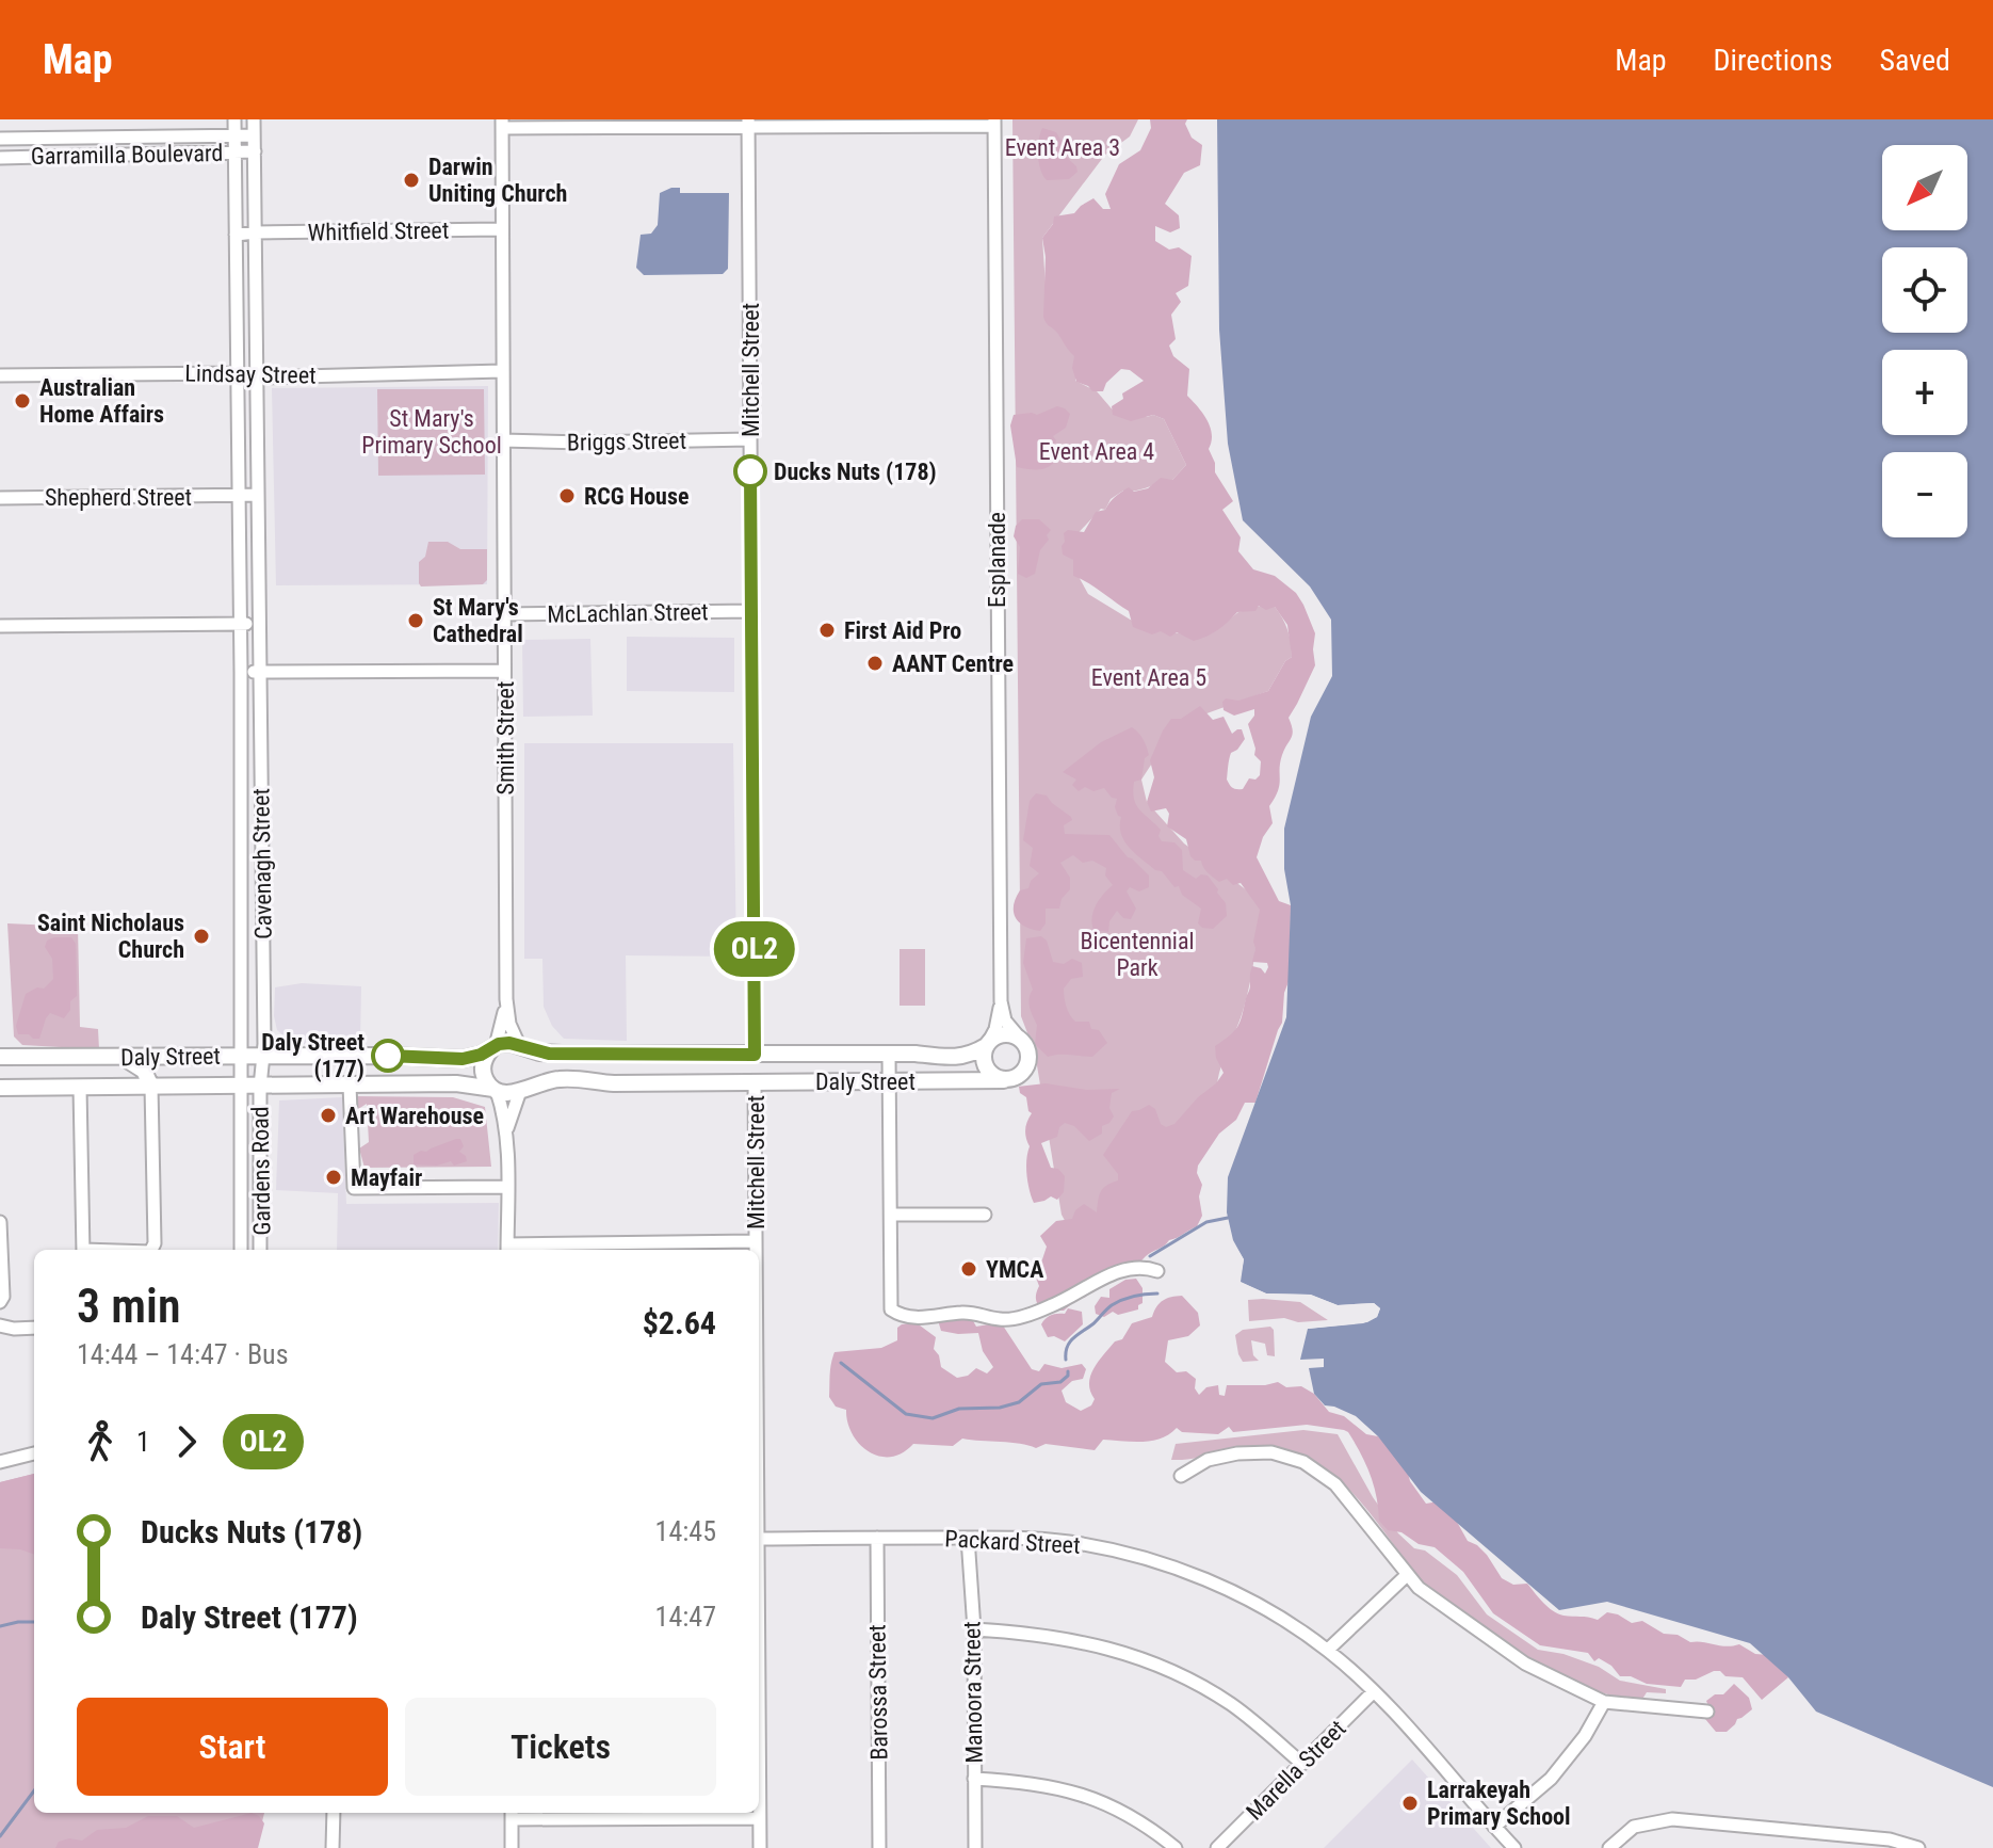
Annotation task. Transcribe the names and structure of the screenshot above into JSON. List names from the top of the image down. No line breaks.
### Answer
{"streets":{"main road":["Mitchell Street","Daly Street"],"street":["Garramilla Boulevard","Whitfield Street","Lindsay Street","Briggs Street","Shepherd Street","Esplanade","McLachlan Street","Smith Street","Cavenagh Street","Gardens Road","Packard Street","Barossa Street","Manoora Street","Marella Street"]},"crossings":[["Garramilla Boulevard","Cavenagh Street"],["Whitfield Street","Smith Street"],["Whitfield Street","Cavenagh Street"],["Mitchell Street","Briggs Street"],["Mitchell Street","McLachlan Street"],["Mitchell Street","Daly Street"],["Mitchell Street","Packard Street"],["Lindsay Street","Smith Street"],["Lindsay Street","Cavenagh Street"],["Briggs Street","Smith Street"],["Shepherd Street","Cavenagh Street"],["Esplanade","Daly Street"],["McLachlan Street","Smith Street"],["Smith Street","Daly Street"],["Cavenagh Street","Daly Street"],["Cavenagh Street","Gardens Road"],["Daly Street","Gardens Road"],["Packard Street","Barossa Street"],["Packard Street","Manoora Street"],["Packard Street","Marella Street"]],"parks":["Event Area 3","St Mary's Primary School","Event Area 4","Event Area 5","Bicentennial Park"],"places":["Darwin Uniting Church","Australian Home Affairs","Ducks Nuts (178)","RCG House","St Mary's Cathedral","First Aid Pro","AANT Centre","Saint Nicholaus Church","Daly Street (177)","Art Warehouse","Mayfair","YMCA","Larrakeyah Primary School"],"lines":["bus line OL2"],"north":"bottom left","page":{"header":"Map","nav":["Map","Directions","Saved"],"on_map":"OL2","map_buttons":["+","−"],"heading":["3 min","14:44 – 14:47 · Bus","$2.64"],"legs":["1","OL2"],"list":[{"name":"Ducks Nuts (178)","value":"14:45"},{"name":"Daly Street (177)","value":"14:47"}],"buttons":["Start","Tickets"]}}
